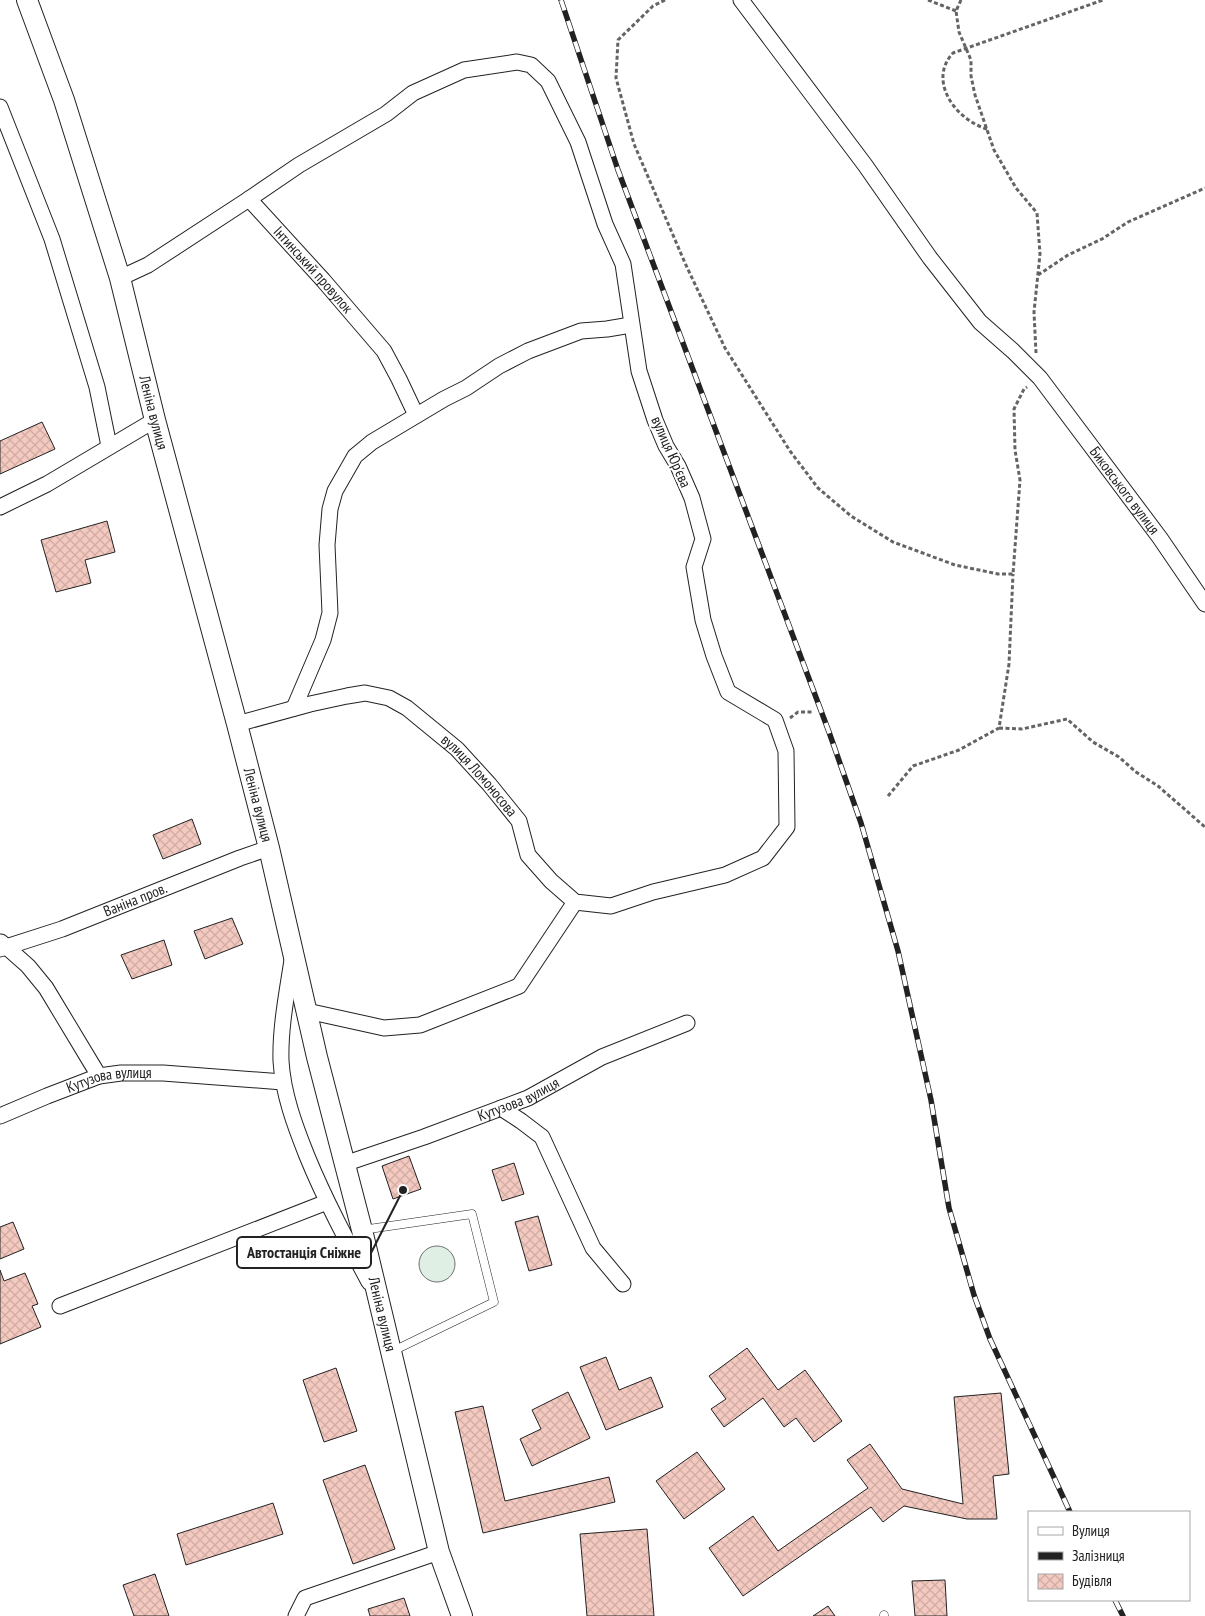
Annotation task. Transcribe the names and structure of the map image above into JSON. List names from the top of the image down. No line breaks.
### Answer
{"streets":{"main road":["Леніна вулиця"],"street":["Інтинський провулок","вулиця Юр'єва","Биковського вулиця","вулиця Ломоносова","Ваніна пров.","Кутузова вулиця"]},"crossings":[["Інтинський провулок","вулиця Юр'єва"],["Леніна вулиця","вулиця Ломоносова"],["Леніна вулиця","Ваніна пров."],["Леніна вулиця","Кутузова вулиця"]],"places":["Автостанція Сніжне"],"legend":["Вулиця","Залізниця","Будівля"]}
